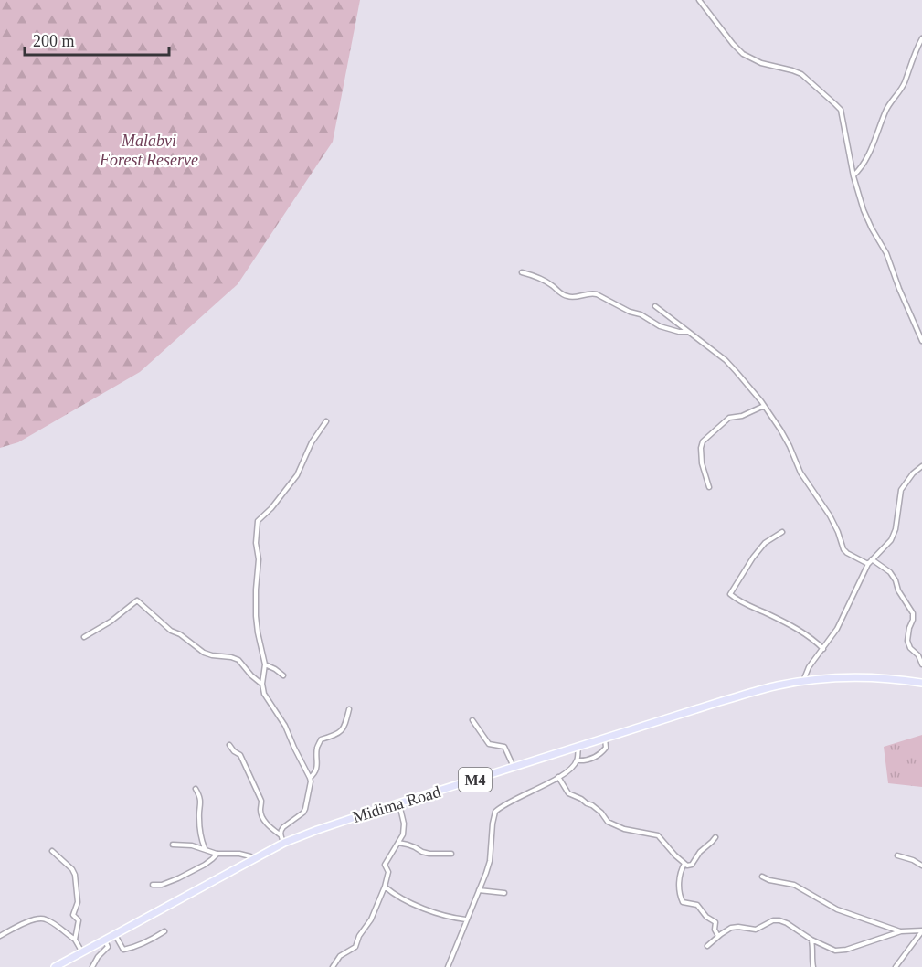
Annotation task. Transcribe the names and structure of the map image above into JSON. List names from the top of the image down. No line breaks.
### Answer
{"streets":{"main road":["M4","Midima Road"]},"parks":["Malabvi Forest Reserve"],"scale_bar":"200 m"}
